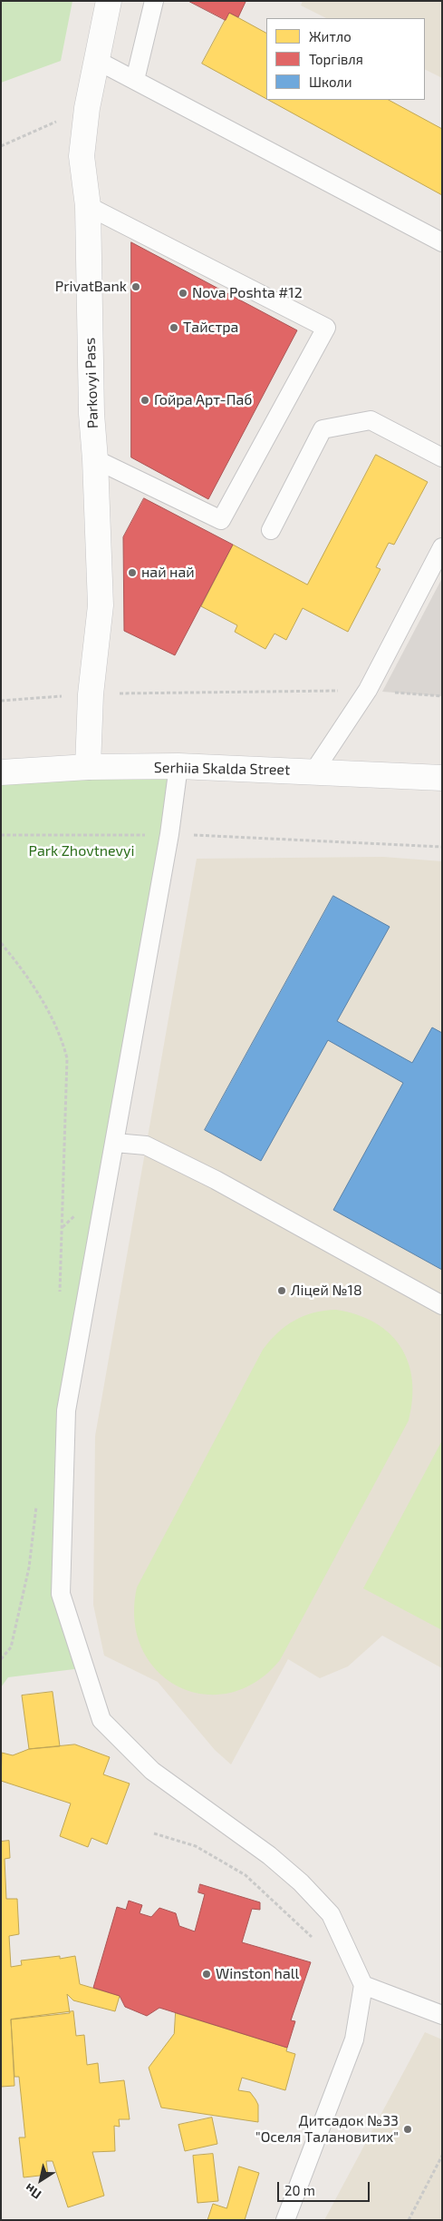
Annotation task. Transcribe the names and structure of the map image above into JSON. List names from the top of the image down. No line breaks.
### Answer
{"streets":{"street":["Parkovyi Pass","Serhiia Skalda Street"]},"crossings":[["Parkovyi Pass","Serhiia Skalda Street"]],"parks":["Park Zhovtnevyi"],"places":["PrivatBank","Nova Poshta #12","Тайстра","Гойра Арт-Паб","най най","Ліцей №18","Winston hall","Дитсадок №33 \"Оселя Талановитих\""],"legend":["Житло","Торгівля","Школи"],"scale_bar":"20 m","north":"bottom left"}
